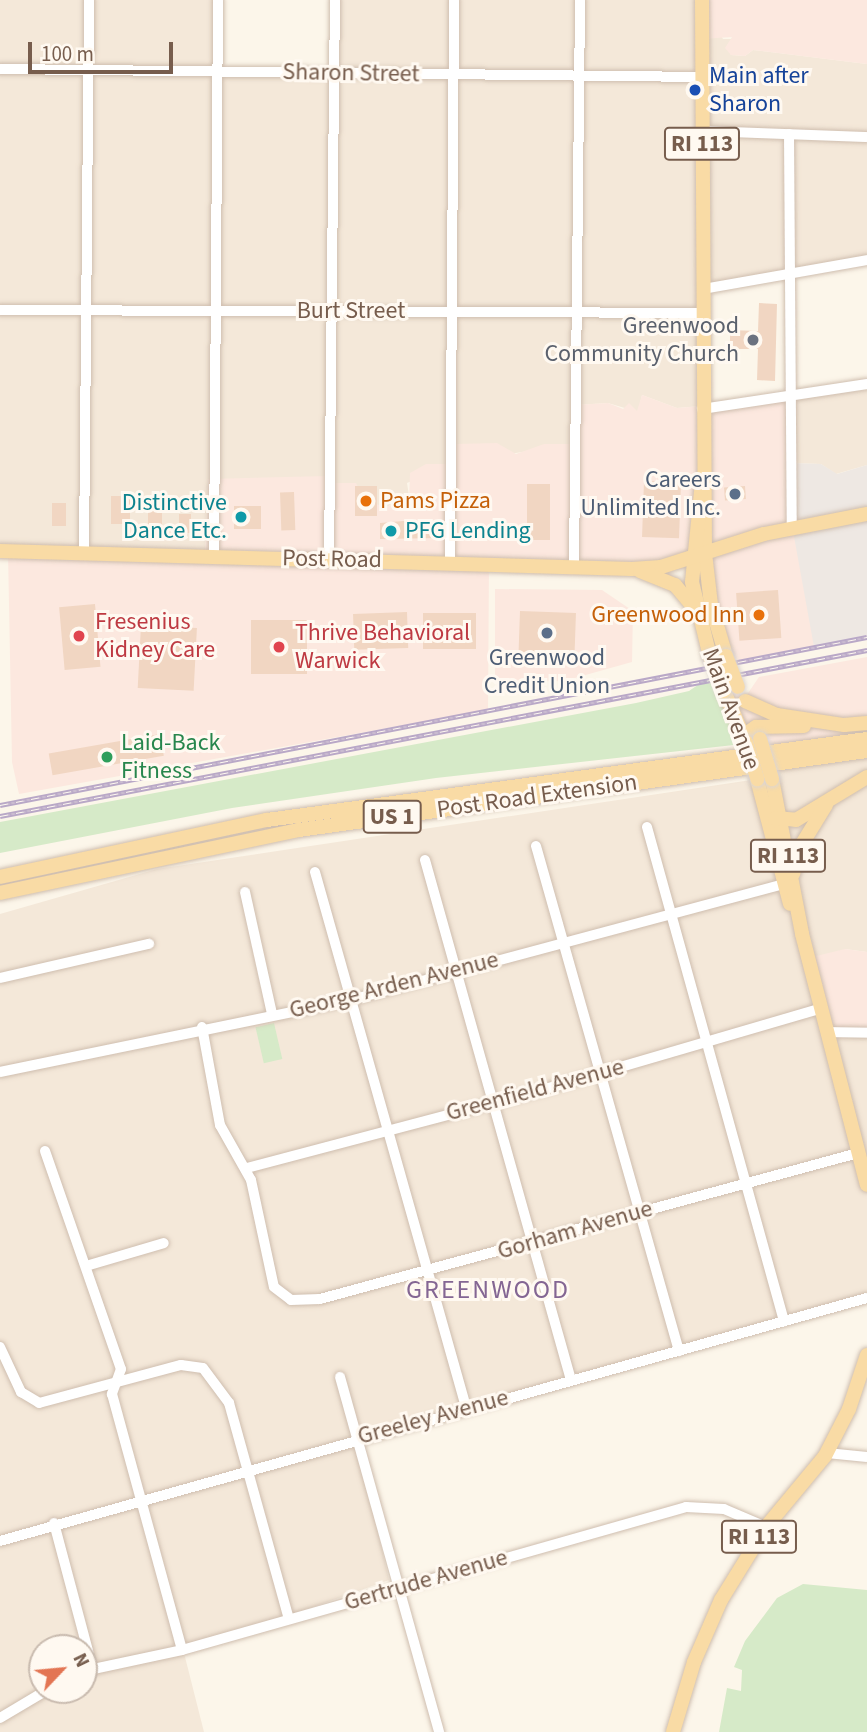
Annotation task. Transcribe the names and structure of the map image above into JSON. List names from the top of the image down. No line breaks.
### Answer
{"streets":{"main road":["RI 113","Post Road","Main Avenue","Post Road Extension","US 1"],"street":["Sharon Street","Burt Street","George Arden Avenue","Greenfield Avenue","Gorham Avenue","Greeley Avenue","Gertrude Avenue"]},"crossings":[["Sharon Street","Main Avenue"],["RI 113","Gertrude Avenue"],["Burt Street","Main Avenue"],["Post Road","Main Avenue"],["Main Avenue","George Arden Avenue"],["Main Avenue","Greenfield Avenue"],["Main Avenue","Gorham Avenue"],["Post Road Extension","US 1"],["George Arden Avenue","Gorham Avenue"],["Greenfield Avenue","Gorham Avenue"]],"districts":["GREENWOOD"],"places":["Main after Sharon","Greenwood Community Church","Careers Unlimited Inc.","Pams Pizza","Distinctive Dance Etc.","PFG Lending","Greenwood Inn","Greenwood Credit Union","Fresenius Kidney Care","Thrive Behavioral Warwick","Laid-Back Fitness"],"scale_bar":"100 m","north":"top right"}
